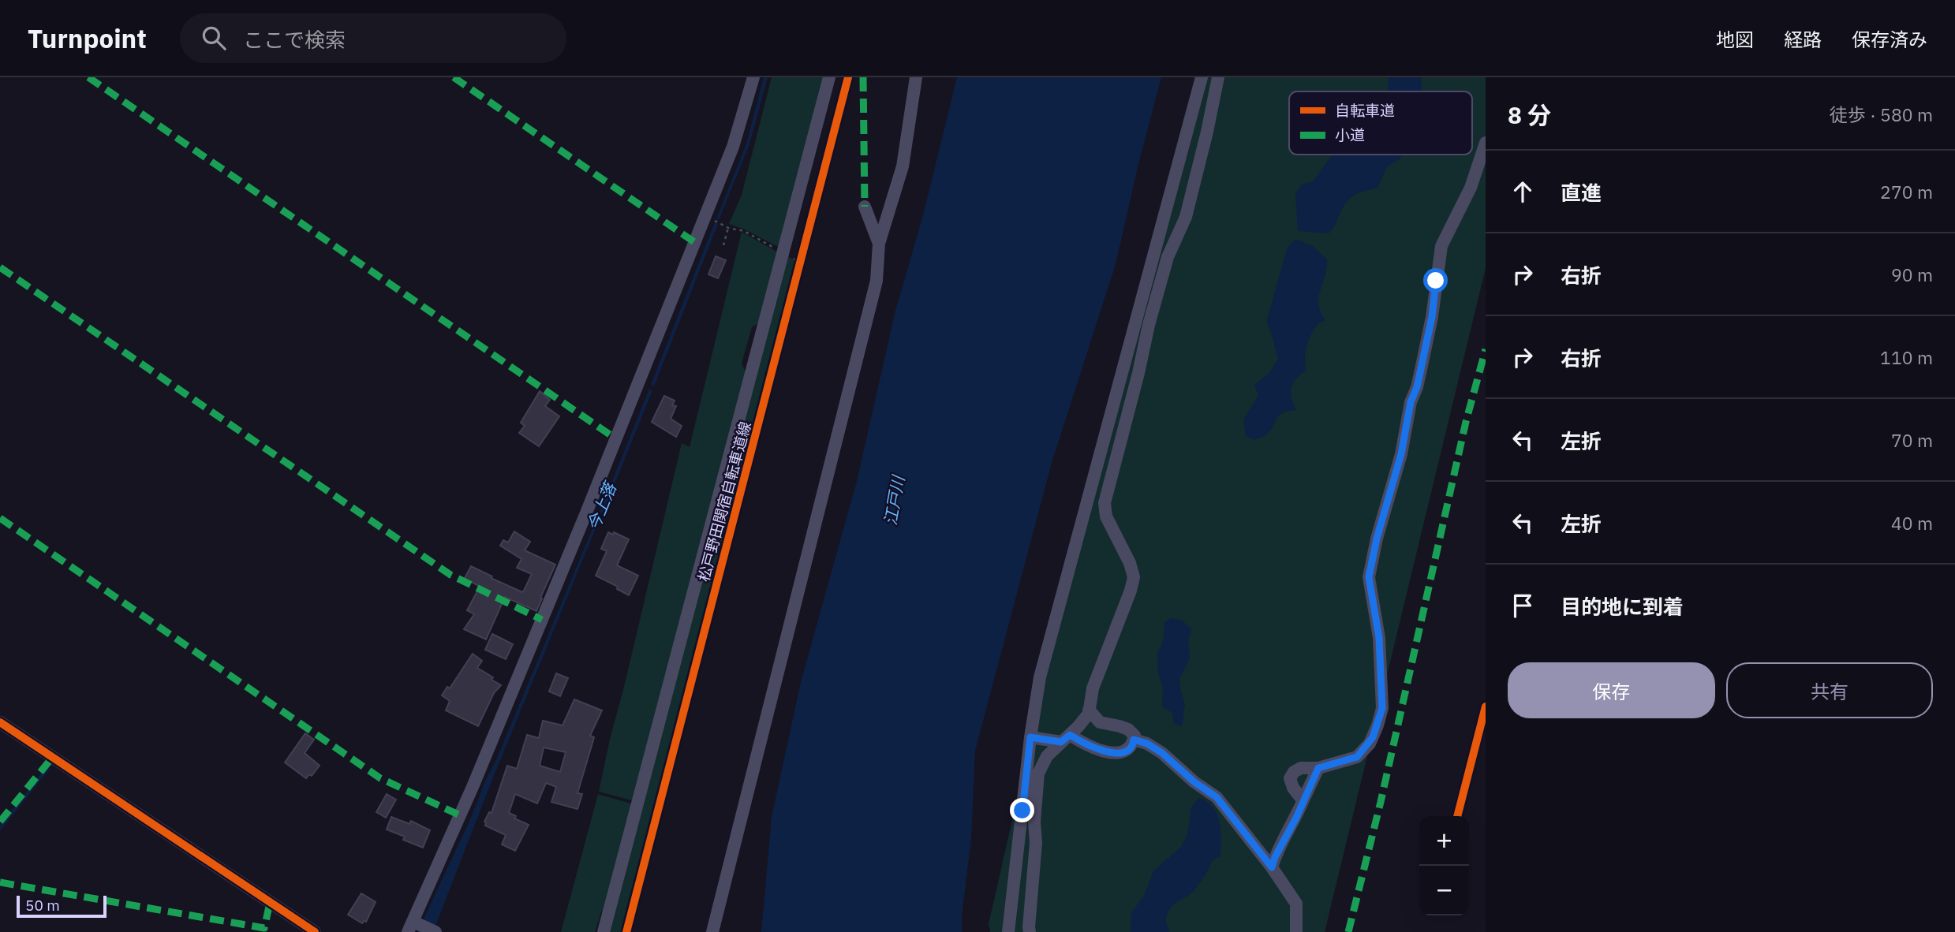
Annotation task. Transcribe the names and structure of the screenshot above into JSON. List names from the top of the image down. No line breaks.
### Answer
{"streets":{"cycle path":["松戸野田関宿自転車道線"]},"water":["江戸川","今上落"],"legend":["自転車道","小道"],"scale_bar":"50 m","page":{"header":"Turnpoint","search":"ここで検索","nav":["地図","経路","保存済み"],"heading":["8 分","徒歩 · 580 m"],"list":[["直進","270 m"],["右折","90 m"],["右折","110 m"],["左折","70 m"],["左折","40 m"],"目的地に到着"],"buttons":["保存","共有"],"map_buttons":["+","−"],"scale":"50 m"}}
